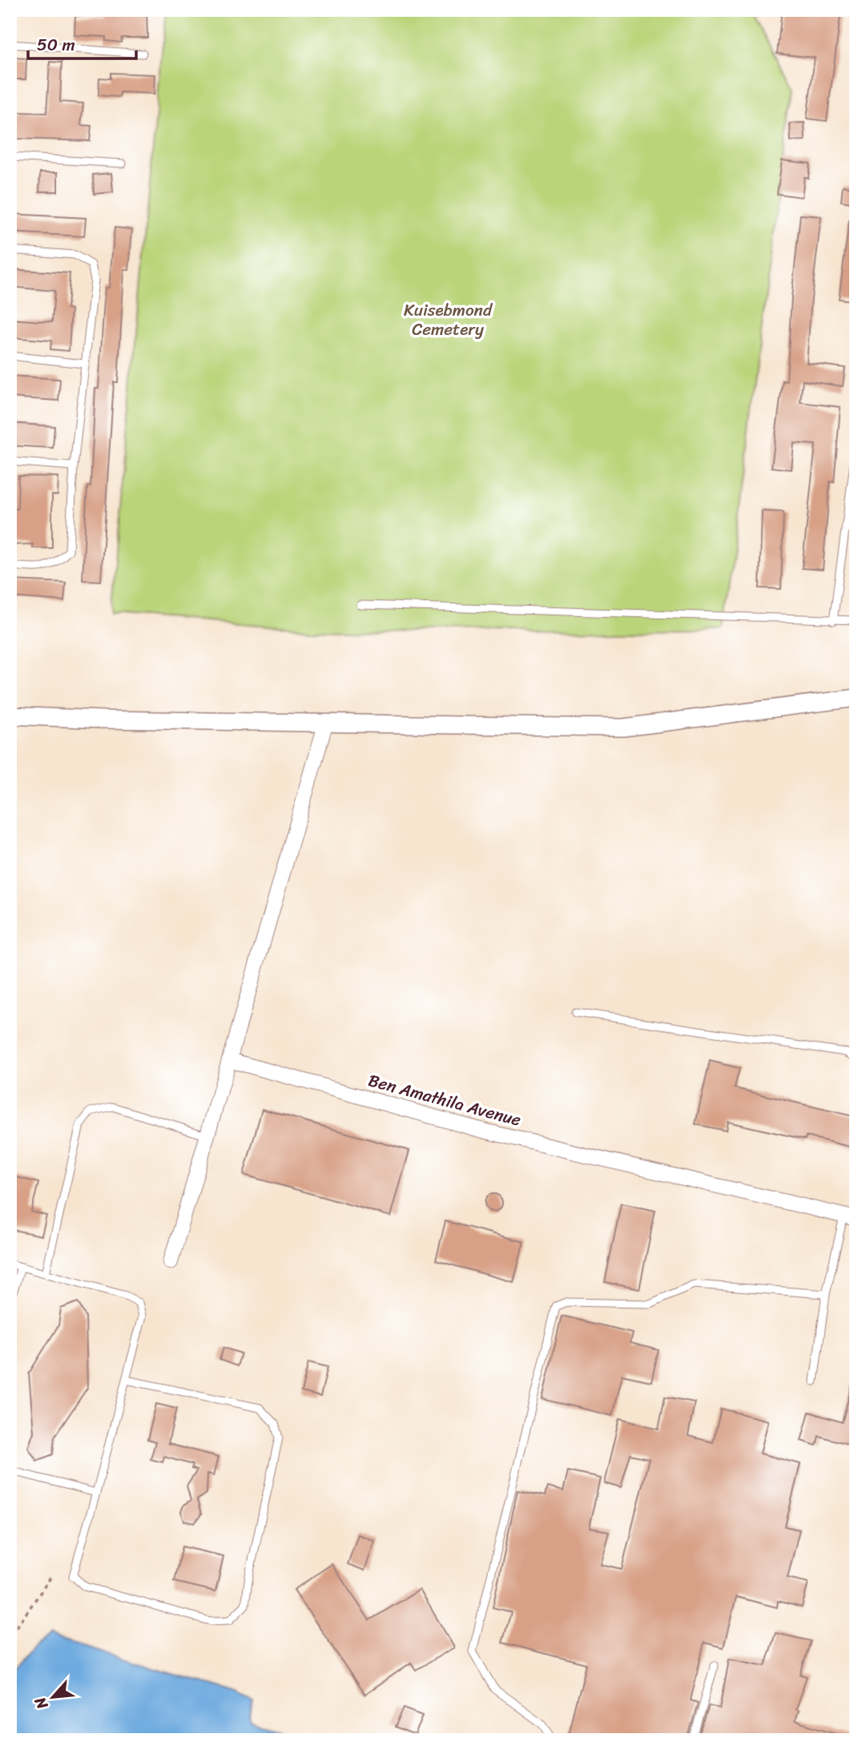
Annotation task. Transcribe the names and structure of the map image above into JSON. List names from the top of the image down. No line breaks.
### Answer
{"streets":{"street":["Ben Amathila Avenue"]},"parks":["Kuisebmond Cemetery"],"scale_bar":"50 m","north":"bottom left"}
